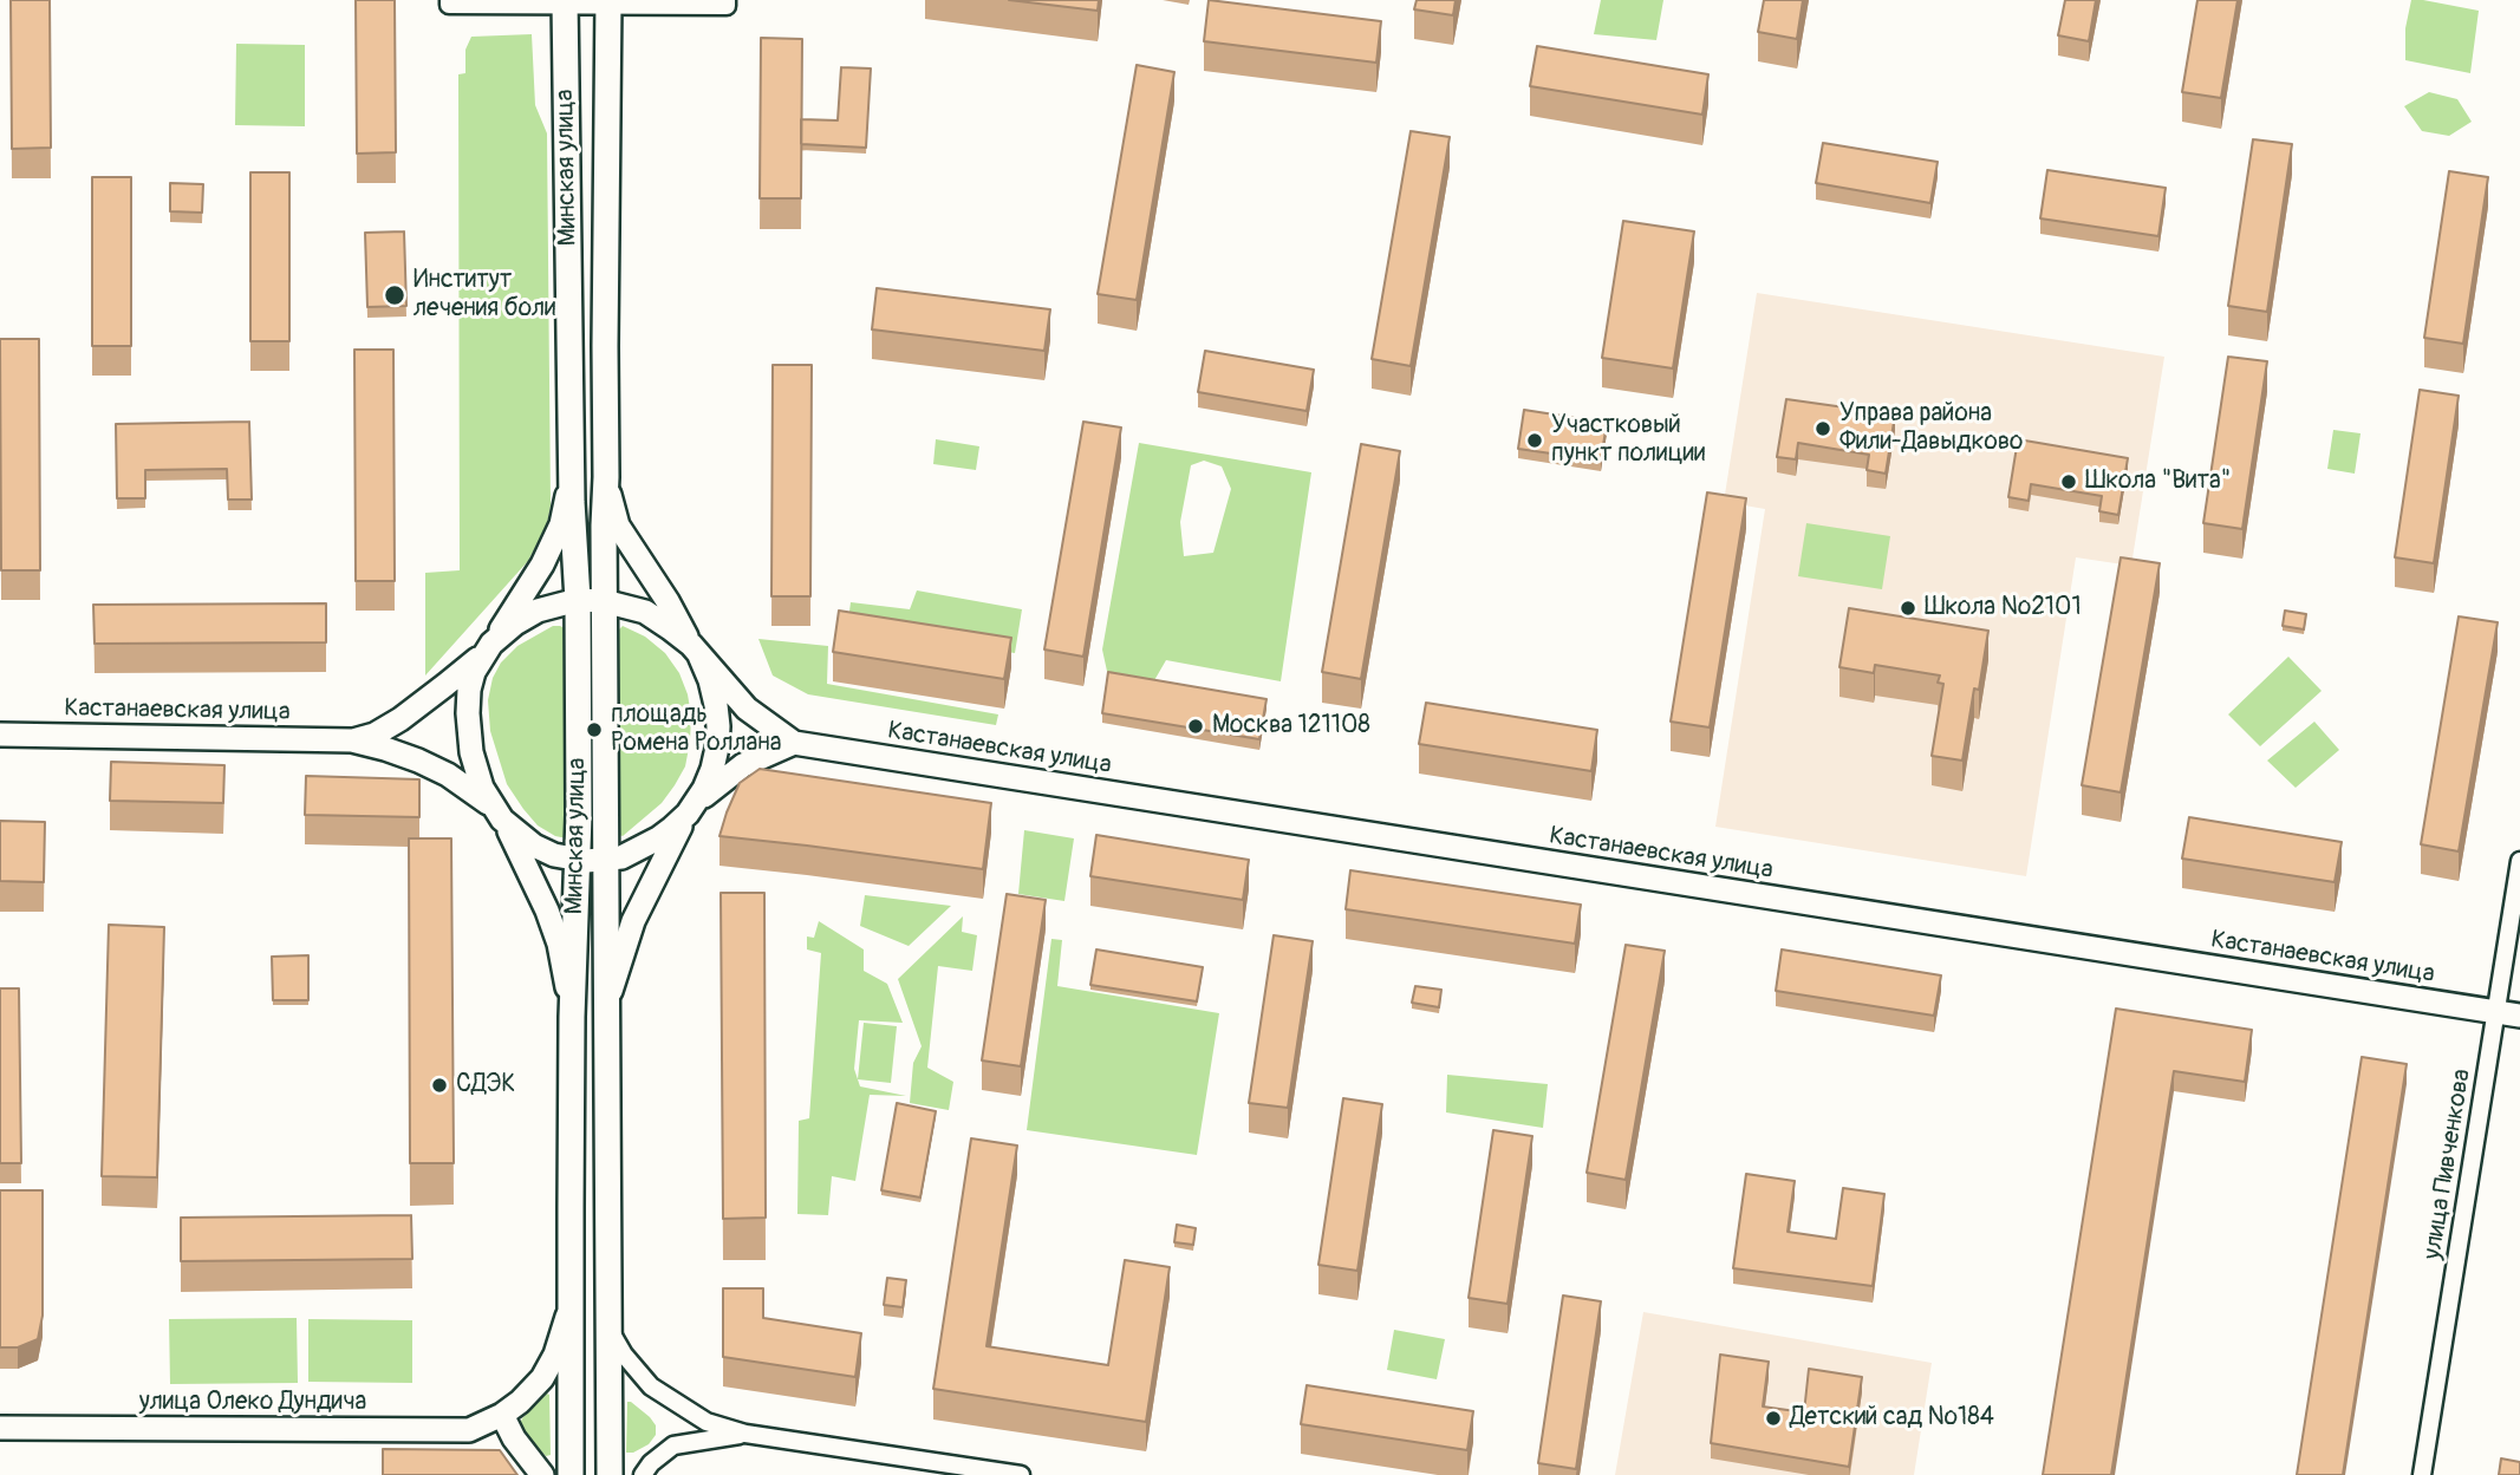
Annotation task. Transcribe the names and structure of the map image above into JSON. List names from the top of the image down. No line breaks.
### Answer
{"streets":{"main road":["Минская улица"],"street":["Кастанаевская улица","улица Пивченкова","улица Олеко Дундича"]},"crossings":[["Минская улица","Кастанаевская улица"],["Минская улица","улица Олеко Дундича"],["Кастанаевская улица","улица Пивченкова"]],"places":["Институт лечения боли","Управа района Фили-Давыдково","Участковый пункт полиции","Школа \"Вита\"","Школа №2101","Москва 121108","площадь Ромена Роллана","СДЭК","Детский сад №184"]}
